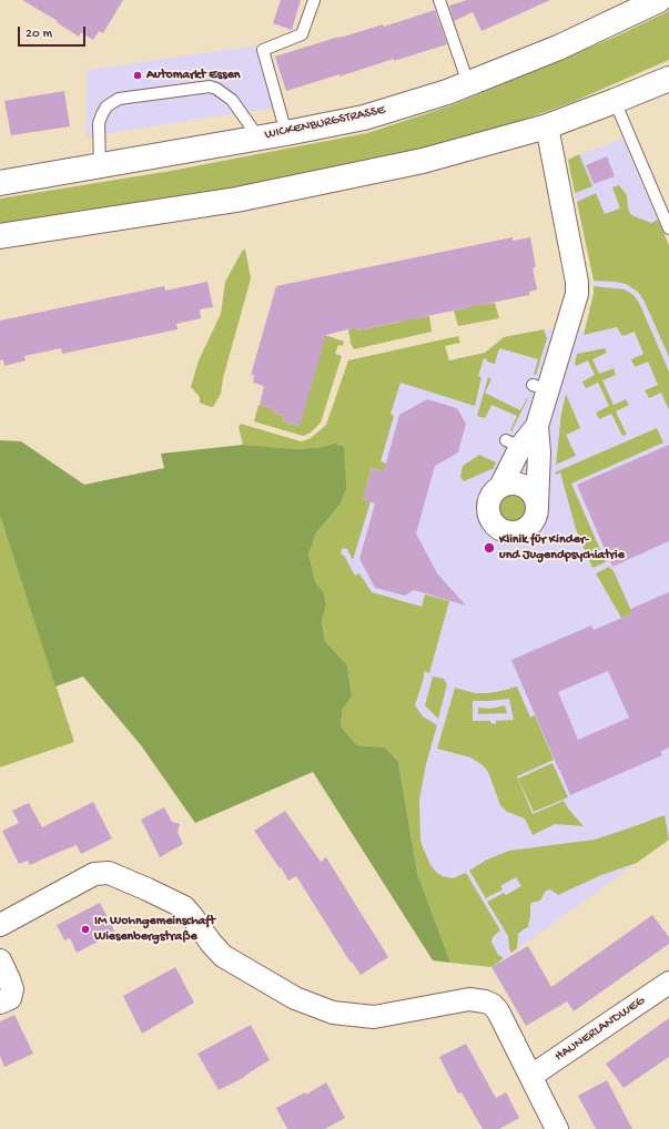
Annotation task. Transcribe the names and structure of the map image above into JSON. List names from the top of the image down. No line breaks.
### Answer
{"streets":{"main road":["WICKENBURGSTRASSE"],"street":["HAUNERLANDWEG"]},"places":["Automarkt Essen","Klinik für Kinder- und Jugendpsychiatrie","IM Wohngemeinschaft Wiesenbergstraße"],"scale_bar":"20 m"}
